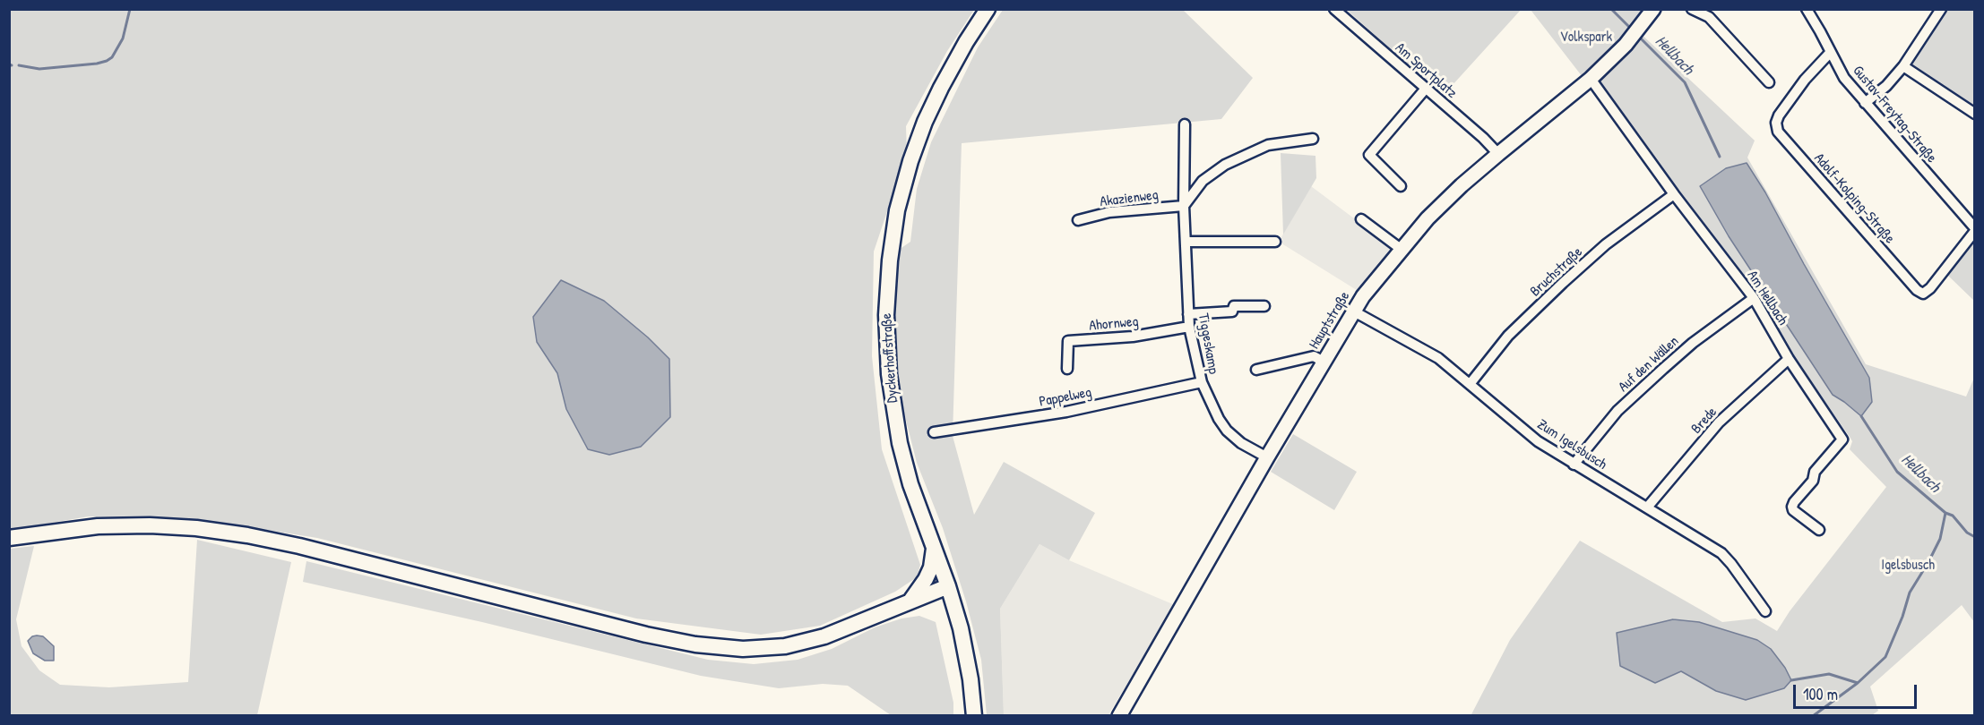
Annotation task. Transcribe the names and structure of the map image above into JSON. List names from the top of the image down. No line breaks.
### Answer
{"streets":{"main road":["Dyckerhoffstraße"],"street":["Am Sportplatz","Gustav-Freytag-Straße","Akazienweg","Adolf-Kolping-Straße","Bruchstraße","Am Hellbach","Hauptstraße","Ahornweg","Tiggeskamp","Auf den Wällen","Pappelweg","Brede","Zum Igelsbusch"]},"crossings":[["Am Sportplatz","Hauptstraße"],["Gustav-Freytag-Straße","Adolf-Kolping-Straße"],["Akazienweg","Tiggeskamp"],["Bruchstraße","Am Hellbach"],["Bruchstraße","Zum Igelsbusch"],["Am Hellbach","Hauptstraße"],["Am Hellbach","Auf den Wällen"],["Am Hellbach","Brede"],["Hauptstraße","Tiggeskamp"],["Hauptstraße","Zum Igelsbusch"],["Ahornweg","Tiggeskamp"],["Tiggeskamp","Pappelweg"],["Auf den Wällen","Zum Igelsbusch"],["Brede","Zum Igelsbusch"]],"water":["Hellbach"],"parks":["Volkspark","Igelsbusch"],"scale_bar":"100 m"}
